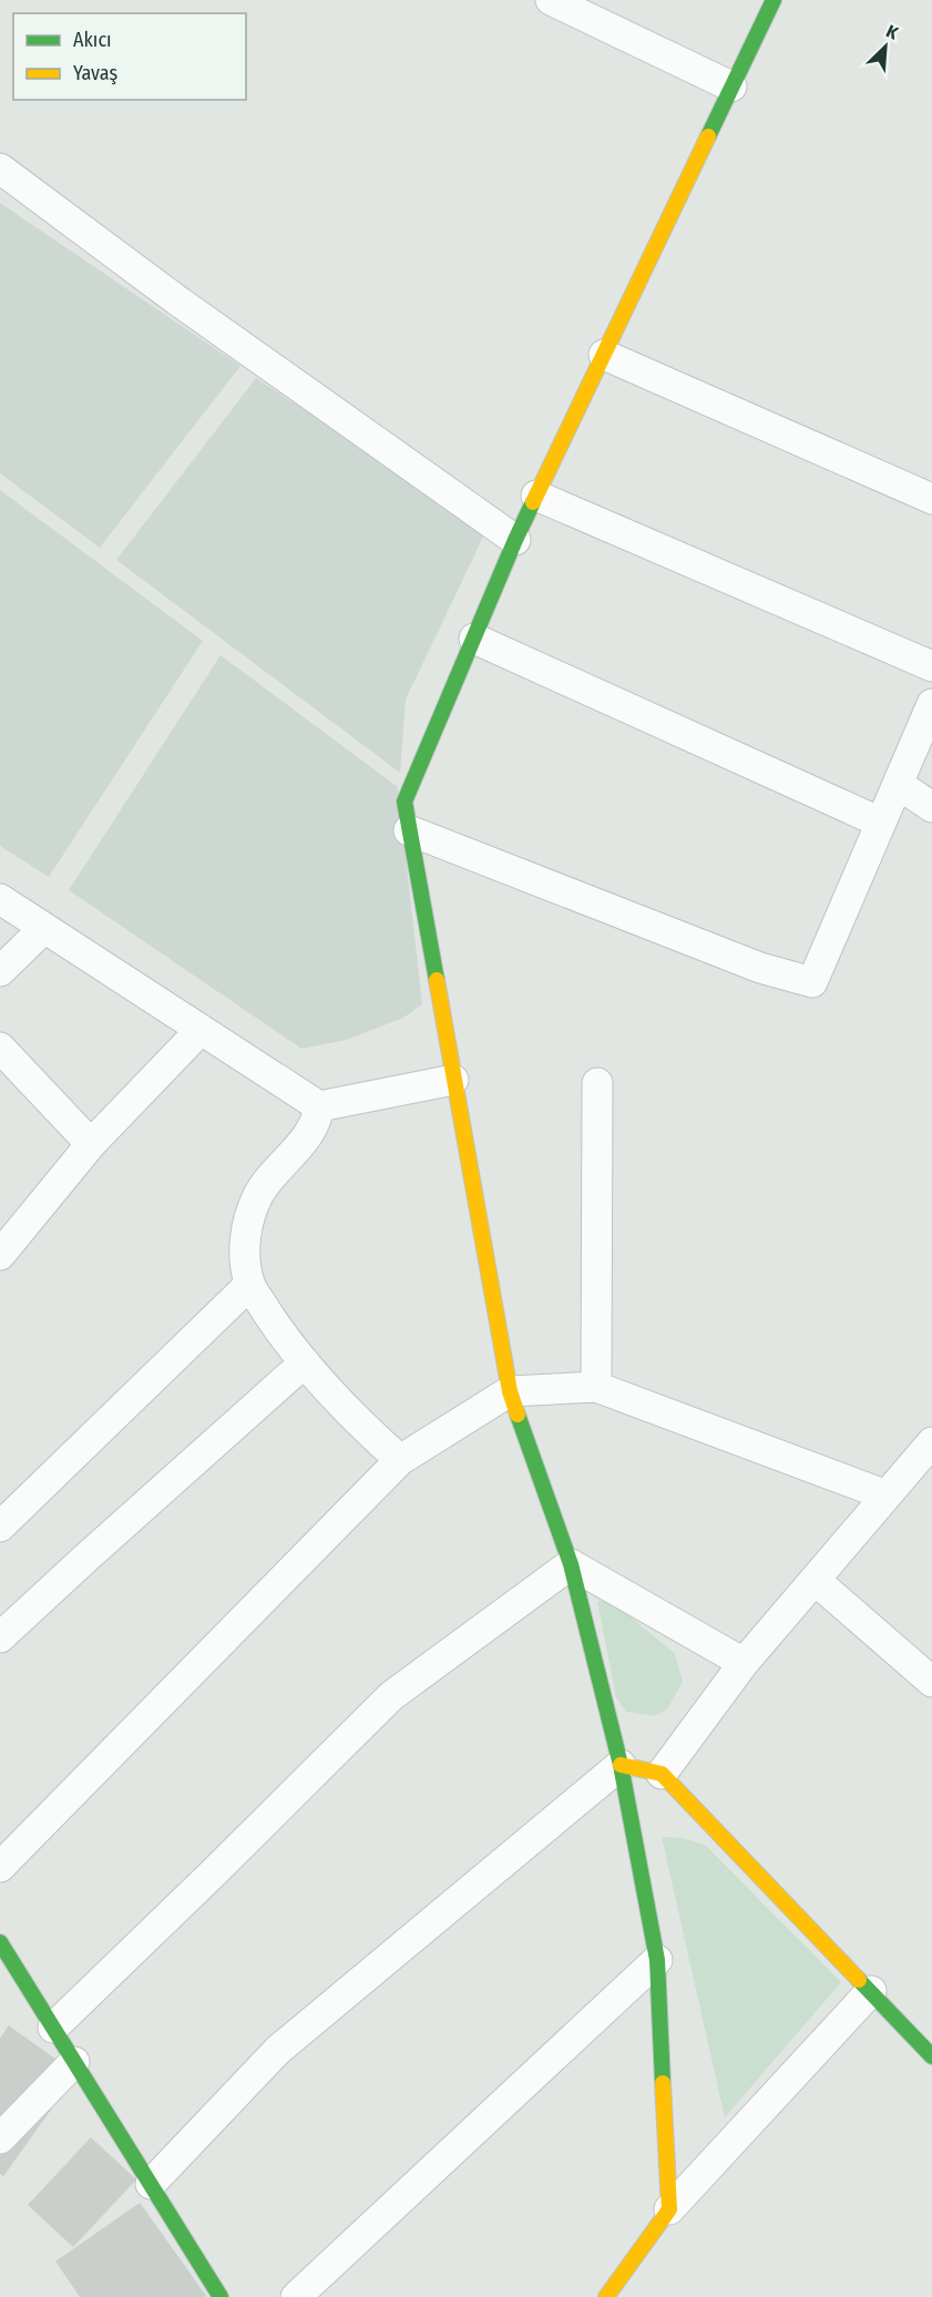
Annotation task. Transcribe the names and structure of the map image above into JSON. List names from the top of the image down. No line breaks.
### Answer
{"legend":["Akıcı","Yavaş"],"north":"top right"}
